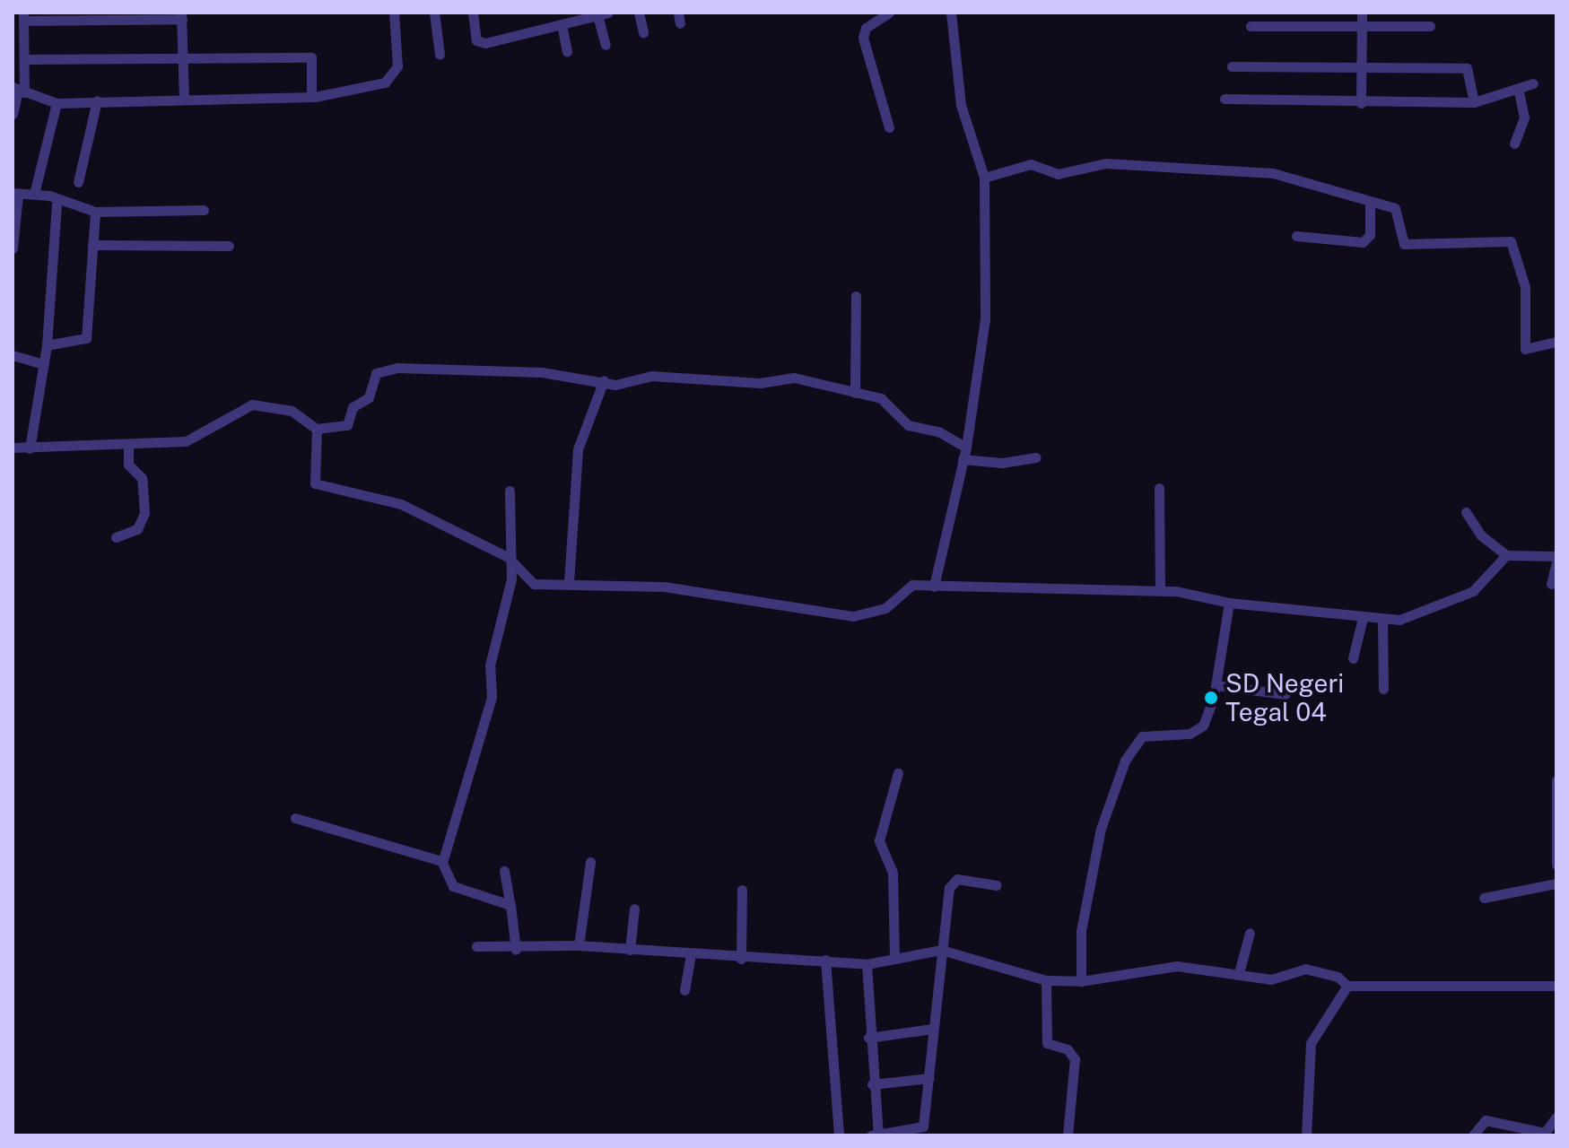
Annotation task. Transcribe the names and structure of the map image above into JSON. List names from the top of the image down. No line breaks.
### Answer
{"places":["SD Negeri Tegal 04"]}
